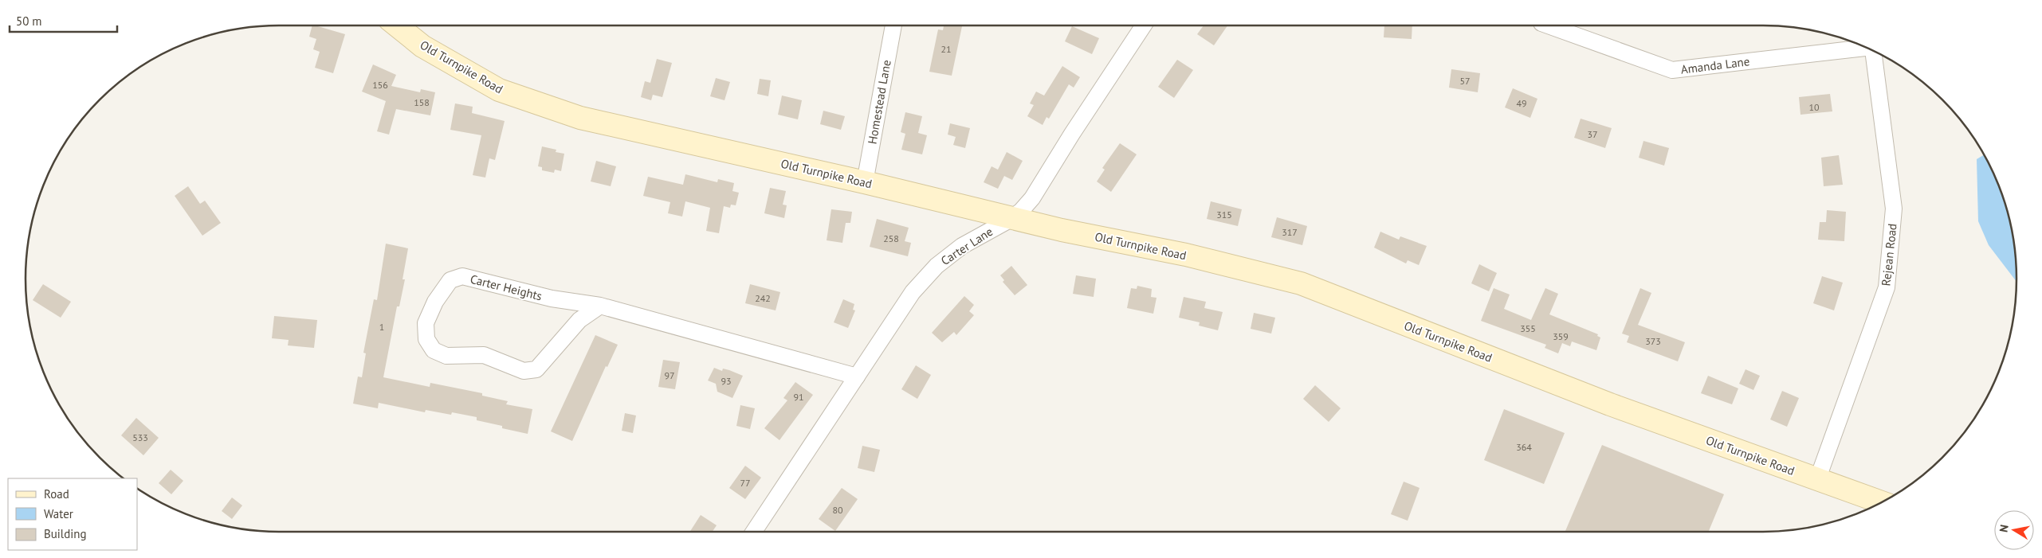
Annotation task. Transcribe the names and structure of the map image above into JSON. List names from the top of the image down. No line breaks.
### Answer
{"streets":{"main road":["Old Turnpike Road"],"street":["Amanda Lane","Homestead Lane","Carter Lane","Rejean Road","Carter Heights"]},"crossings":[["Old Turnpike Road","Homestead Lane"],["Old Turnpike Road","Carter Lane"],["Old Turnpike Road","Rejean Road"],["Carter Lane","Carter Heights"]],"house_numbers":["21","57","156","158","49","10","37","315","317","258","242","1","355","359","373","97","93","91","533","364","77","80"],"legend":["Road","Water","Building"],"scale_bar":"50 m","north":"left"}
